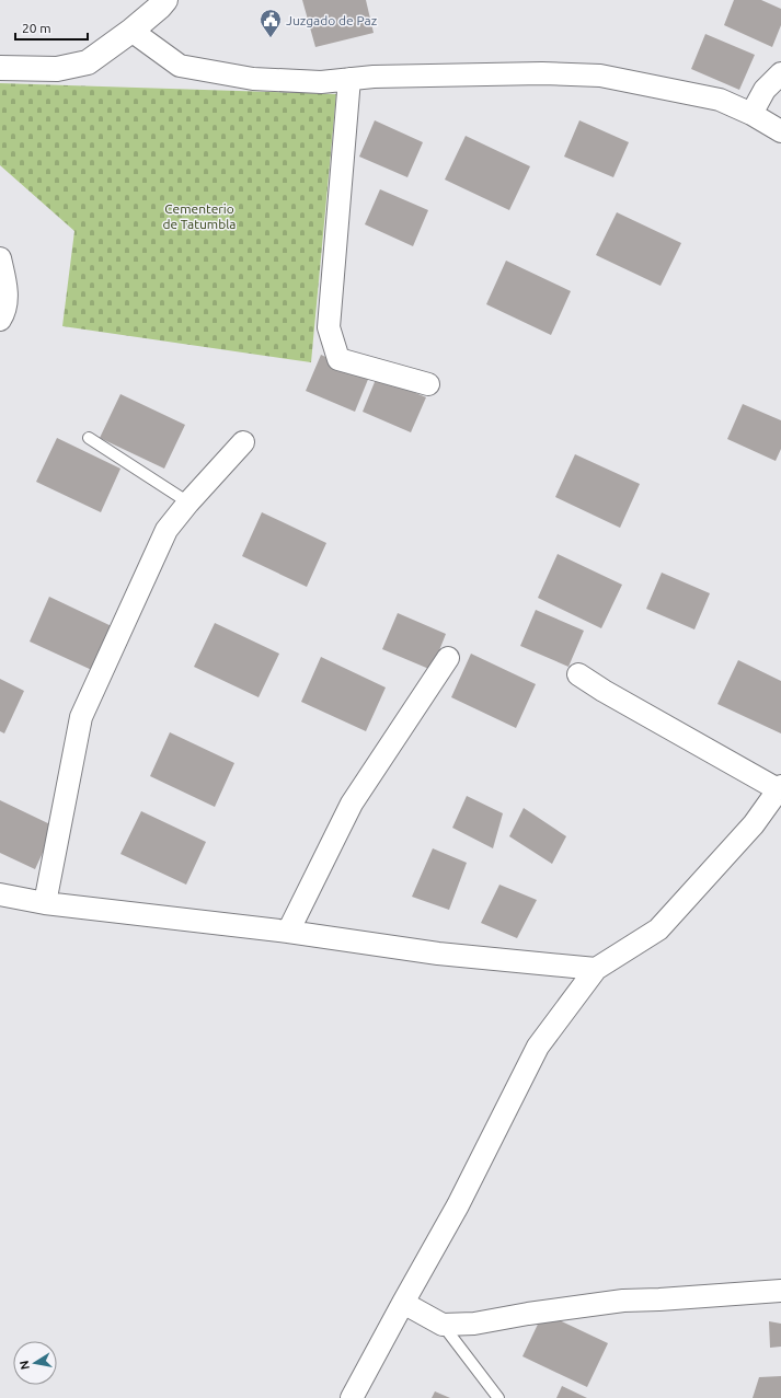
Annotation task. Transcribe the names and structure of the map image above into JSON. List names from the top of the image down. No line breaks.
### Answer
{"parks":["Cementerio de Tatumbla"],"places":{"public building":["Juzgado de Paz"]},"scale_bar":"20 m","north":"left"}
